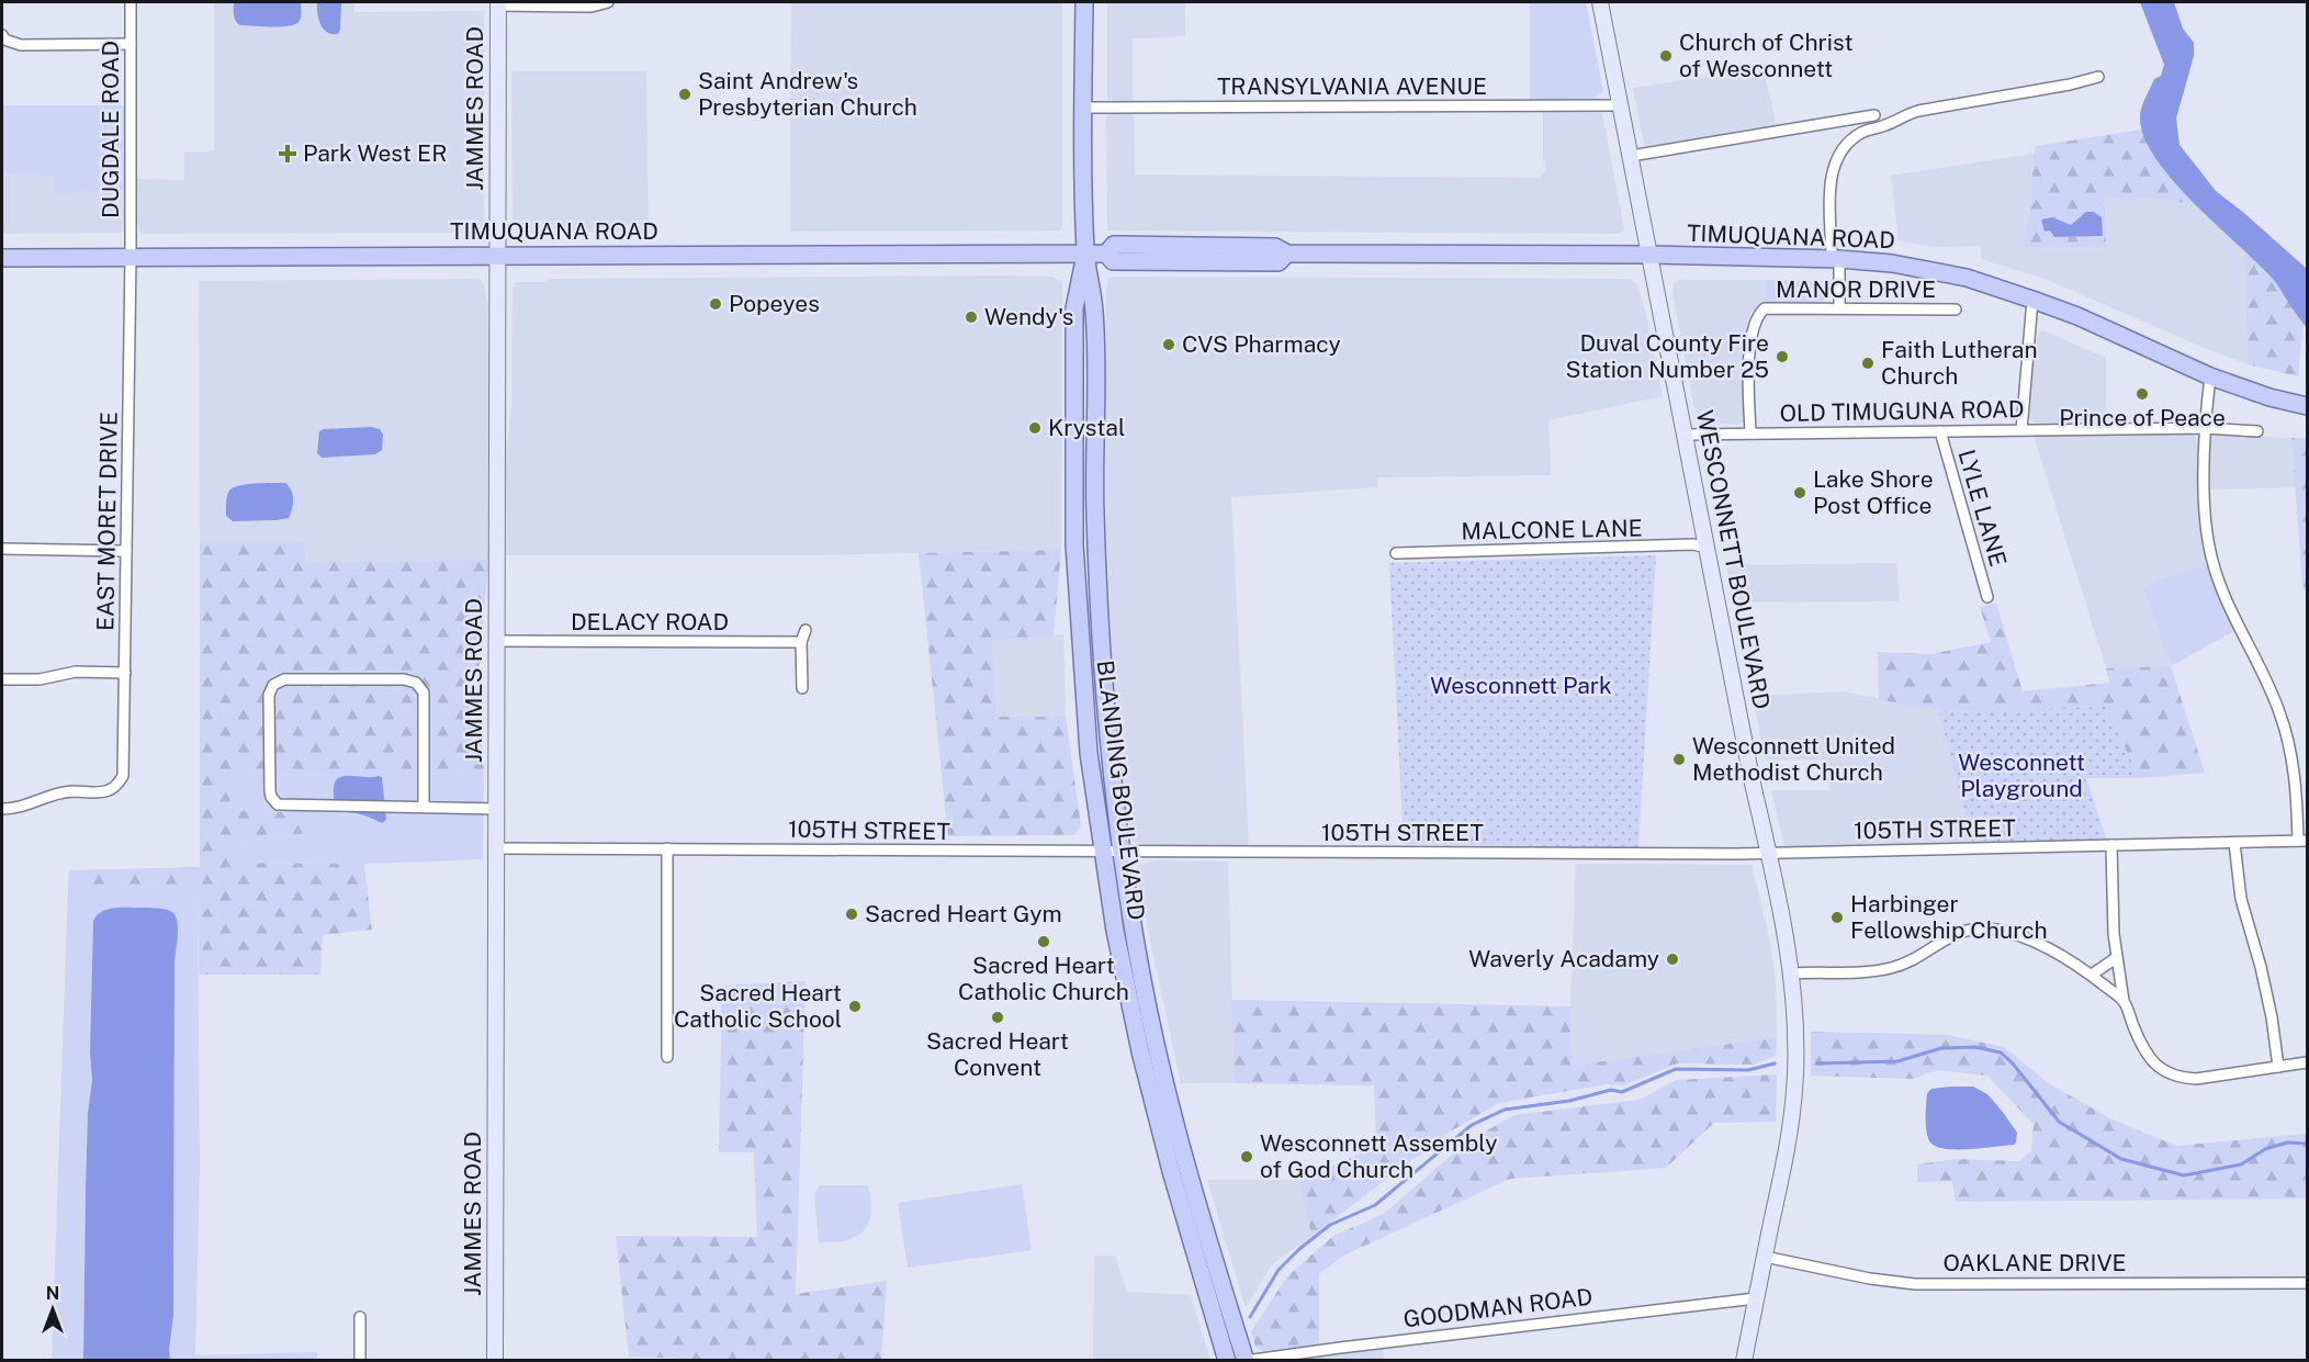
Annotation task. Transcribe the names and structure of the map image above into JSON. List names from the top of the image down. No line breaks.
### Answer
{"streets":{"main road":["TIMUQUANA ROAD","BLANDING BOULEVARD"],"street":["TRANSYLVANIA AVENUE","JAMMES ROAD","DUGDALE ROAD","MANOR DRIVE","OLD TIMUGUNA ROAD","LYLE LANE","EAST MORET DRIVE","MALCONE LANE","WESCONNETT BOULEVARD","DELACY ROAD","105TH STREET","OAKLANE DRIVE","GOODMAN ROAD"]},"crossings":[["TRANSYLVANIA AVENUE","WESCONNETT BOULEVARD"],["TRANSYLVANIA AVENUE","BLANDING BOULEVARD"],["JAMMES ROAD","TIMUQUANA ROAD"],["JAMMES ROAD","DELACY ROAD"],["JAMMES ROAD","105TH STREET"],["DUGDALE ROAD","TIMUQUANA ROAD"],["DUGDALE ROAD","EAST MORET DRIVE"],["TIMUQUANA ROAD","EAST MORET DRIVE"],["TIMUQUANA ROAD","WESCONNETT BOULEVARD"],["TIMUQUANA ROAD","BLANDING BOULEVARD"],["MANOR DRIVE","OLD TIMUGUNA ROAD"],["OLD TIMUGUNA ROAD","LYLE LANE"],["OLD TIMUGUNA ROAD","WESCONNETT BOULEVARD"],["MALCONE LANE","WESCONNETT BOULEVARD"],["WESCONNETT BOULEVARD","105TH STREET"],["WESCONNETT BOULEVARD","OAKLANE DRIVE"],["WESCONNETT BOULEVARD","GOODMAN ROAD"],["BLANDING BOULEVARD","105TH STREET"],["BLANDING BOULEVARD","GOODMAN ROAD"]],"parks":["Wesconnett Park","Wesconnett Playground"],"places":{"other":["Church of Christ of Wesconnett","Saint Andrew's Presbyterian Church","Popeyes","Wendy's","CVS Pharmacy","Duval County Fire Station Number 25","Faith Lutheran Church","Prince of Peace","Krystal","Lake Shore Post Office","Wesconnett United Methodist Church","Sacred Heart Gym","Harbinger Fellowship Church","Sacred Heart Catholic Church","Waverly Acadamy","Sacred Heart Catholic School","Sacred Heart Convent","Wesconnett Assembly of God Church"],"health":["Park West ER"]},"north":"top"}
